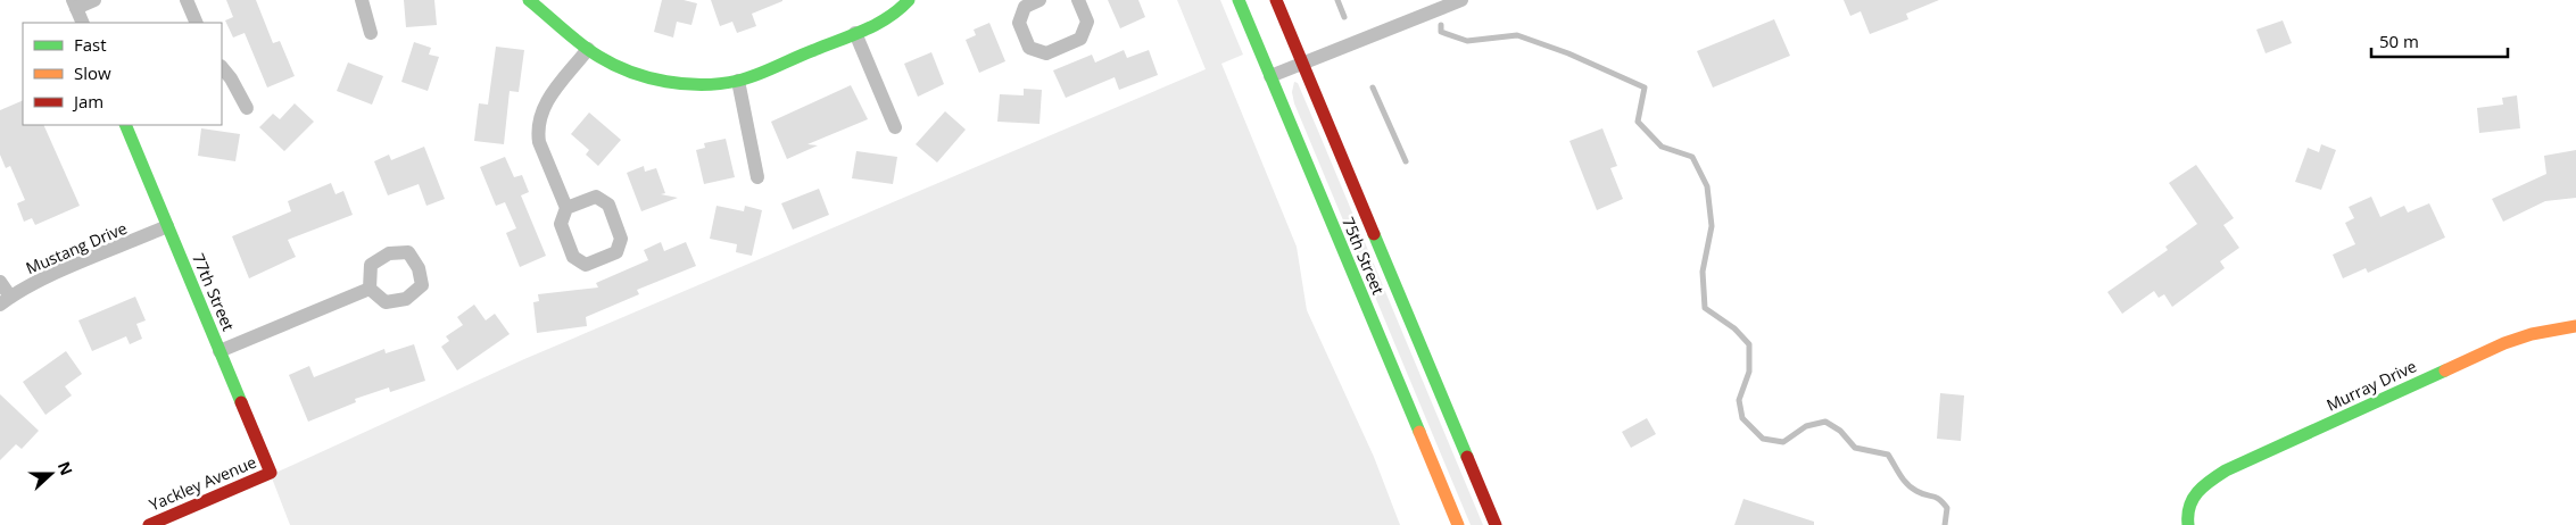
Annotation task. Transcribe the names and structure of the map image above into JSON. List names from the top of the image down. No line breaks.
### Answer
{"streets":{"street":["Mustang Drive","75th Street","77th Street","Murray Drive","Yackley Avenue"]},"crossings":[["Mustang Drive","77th Street"],["77th Street","Yackley Avenue"]],"legend":["Fast","Slow","Jam"],"scale_bar":"50 m","north":"right"}
